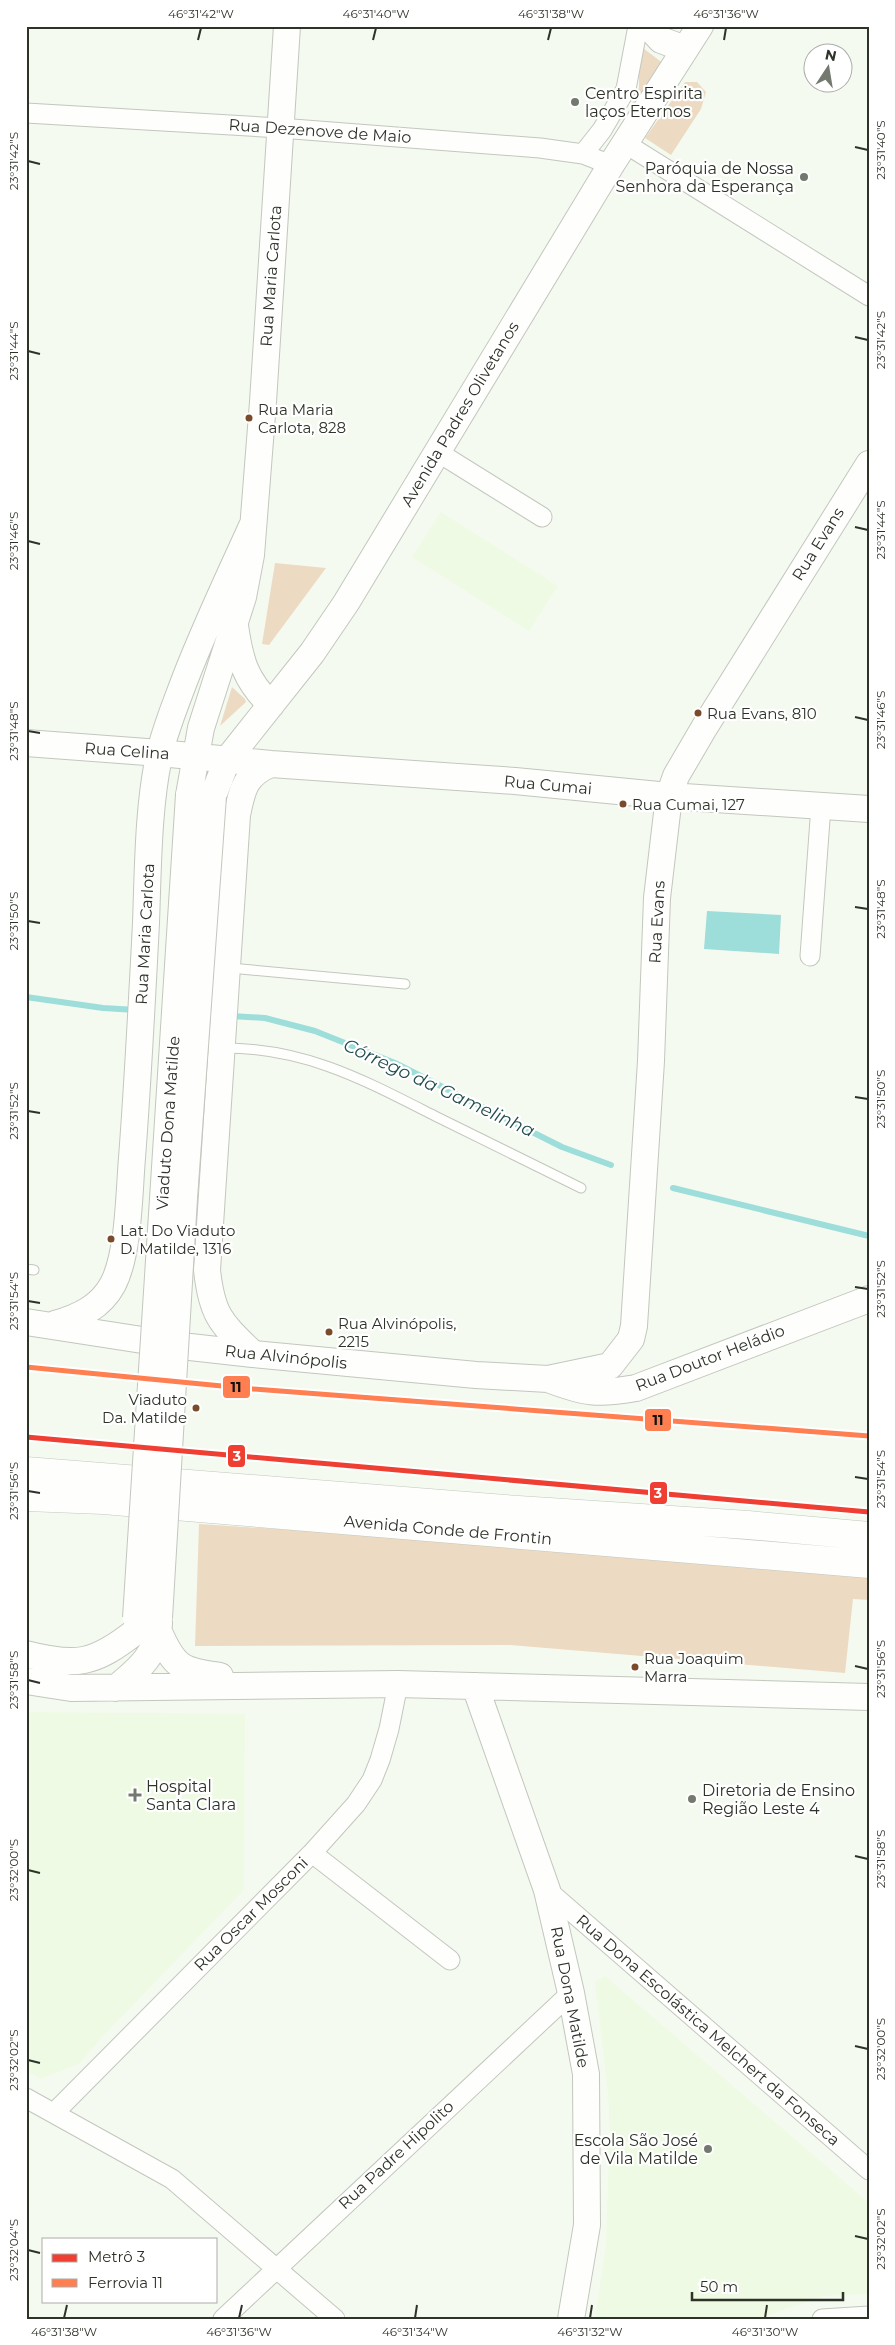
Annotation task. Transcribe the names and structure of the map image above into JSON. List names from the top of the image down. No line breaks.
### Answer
{"streets":{"highway":["Avenida Conde de Frontin"],"street":["Rua Dezenove de Maio","Rua Maria Carlota","Avenida Padres Olivetanos","Rua Evans","Rua Celina","Rua Cumai","Viaduto Dona Matilde","Rua Alvinópolis","Rua Doutor Heládio","Rua Oscar Mosconi","Rua Dona Matilde","Rua Dona Escolástica Melchert da Fonseca","Rua Padre Hipolito"]},"crossings":[["Rua Dezenove de Maio","Rua Maria Carlota"],["Rua Dezenove de Maio","Avenida Padres Olivetanos"],["Rua Maria Carlota","Avenida Padres Olivetanos"],["Rua Maria Carlota","Rua Celina"],["Rua Maria Carlota","Viaduto Dona Matilde"],["Rua Maria Carlota","Rua Alvinópolis"],["Avenida Padres Olivetanos","Rua Celina"],["Avenida Padres Olivetanos","Rua Cumai"],["Avenida Padres Olivetanos","Viaduto Dona Matilde"],["Rua Evans","Rua Cumai"],["Rua Evans","Rua Alvinópolis"],["Rua Evans","Rua Doutor Heládio"],["Rua Celina","Rua Cumai"],["Rua Alvinópolis","Rua Doutor Heládio"],["Rua Dona Matilde","Rua Dona Escolástica Melchert da Fonseca"],["Rua Dona Matilde","Rua Padre Hipolito"]],"water":["Córrego da Gamelinha"],"places":{"other":["Centro Espirita laços Eternos","Paróquia de Nossa Senhora da Esperança","Rua Maria Carlota, 828","Rua Evans, 810","Rua Cumai, 127","Lat. Do Viaduto D. Matilde, 1316","Rua Alvinópolis, 2215","Viaduto Da. Matilde","Rua Joaquim Marra","Diretoria de Ensino Região Leste 4","Escola São José de Vila Matilde"],"health":["Hospital Santa Clara"]},"lines":["rail line 11","metro line 3"],"legend":["Metrô 3","Ferrovia 11"],"scale_bar":"50 m","north":"top","coordinates":["46°31'42\"W","46°31'40\"W","46°31'38\"W","46°31'36\"W","23°31'40\"S","23°31'42\"S","23°31'44\"S","23°31'46\"S","23°31'48\"S","23°31'50\"S","23°31'52\"S","23°31'54\"S","23°31'56\"S","23°31'58\"S","23°32'00\"S","23°32'02\"S","23°32'04\"S","46°31'34\"W","46°31'32\"W","46°31'30\"W"]}
